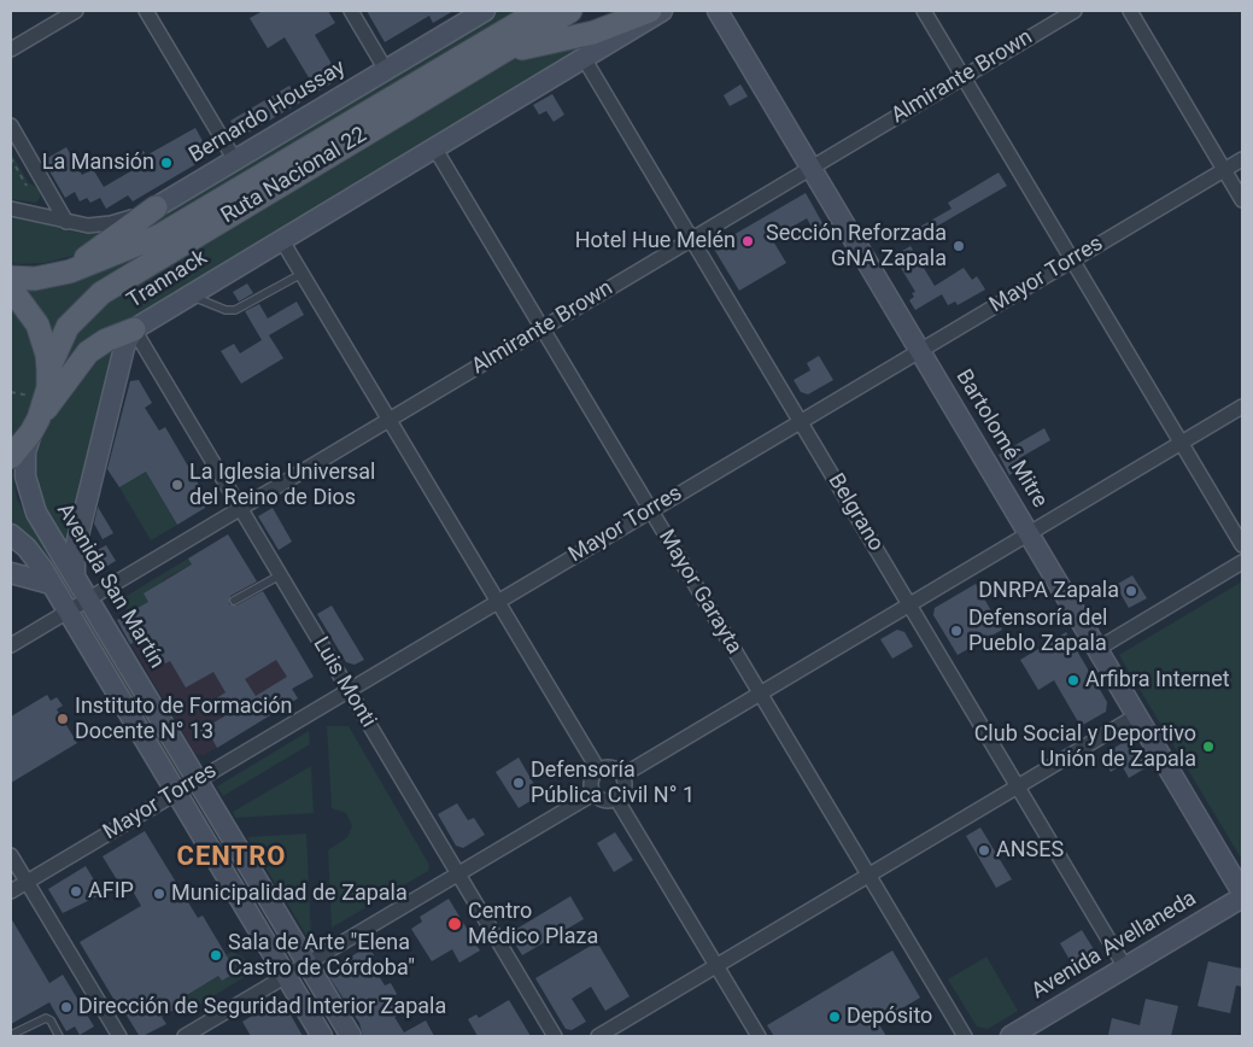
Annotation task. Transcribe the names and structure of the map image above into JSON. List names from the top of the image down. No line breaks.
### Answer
{"streets":{"main road":["Bernardo Houssay","Ruta Nacional 22","Trannack","Bartolomé Mitre","Avenida San Martín","Avenida Avellaneda"],"street":["Almirante Brown","Mayor Torres","Belgrano","Mayor Garayta","Luis Monti"]},"crossings":[["Almirante Brown","Bartolomé Mitre"],["Almirante Brown","Belgrano"],["Almirante Brown","Avenida San Martín"],["Almirante Brown","Mayor Garayta"],["Almirante Brown","Luis Monti"],["Mayor Torres","Bartolomé Mitre"],["Mayor Torres","Belgrano"],["Mayor Torres","Avenida San Martín"],["Mayor Torres","Mayor Garayta"],["Mayor Torres","Luis Monti"],["Trannack","Belgrano"],["Trannack","Avenida San Martín"],["Trannack","Mayor Garayta"],["Trannack","Luis Monti"],["Bartolomé Mitre","Avenida Avellaneda"],["Belgrano","Avenida Avellaneda"]],"districts":["CENTRO"],"places":["La Mansión","Hotel Hue Melén","Sección Reforzada GNA Zapala","La Iglesia Universal del Reino de Dios","DNRPA Zapala","Defensoría del Pueblo Zapala","Arfibra Internet","Instituto de Formación Docente N° 13","Club Social y Deportivo Unión de Zapala","Defensoría Pública Civil N° 1","ANSES","AFIP","Municipalidad de Zapala","Centro Médico Plaza","Sala de Arte \"Elena Castro de Córdoba\"","Dirección de Seguridad Interior Zapala","Depósito"]}
